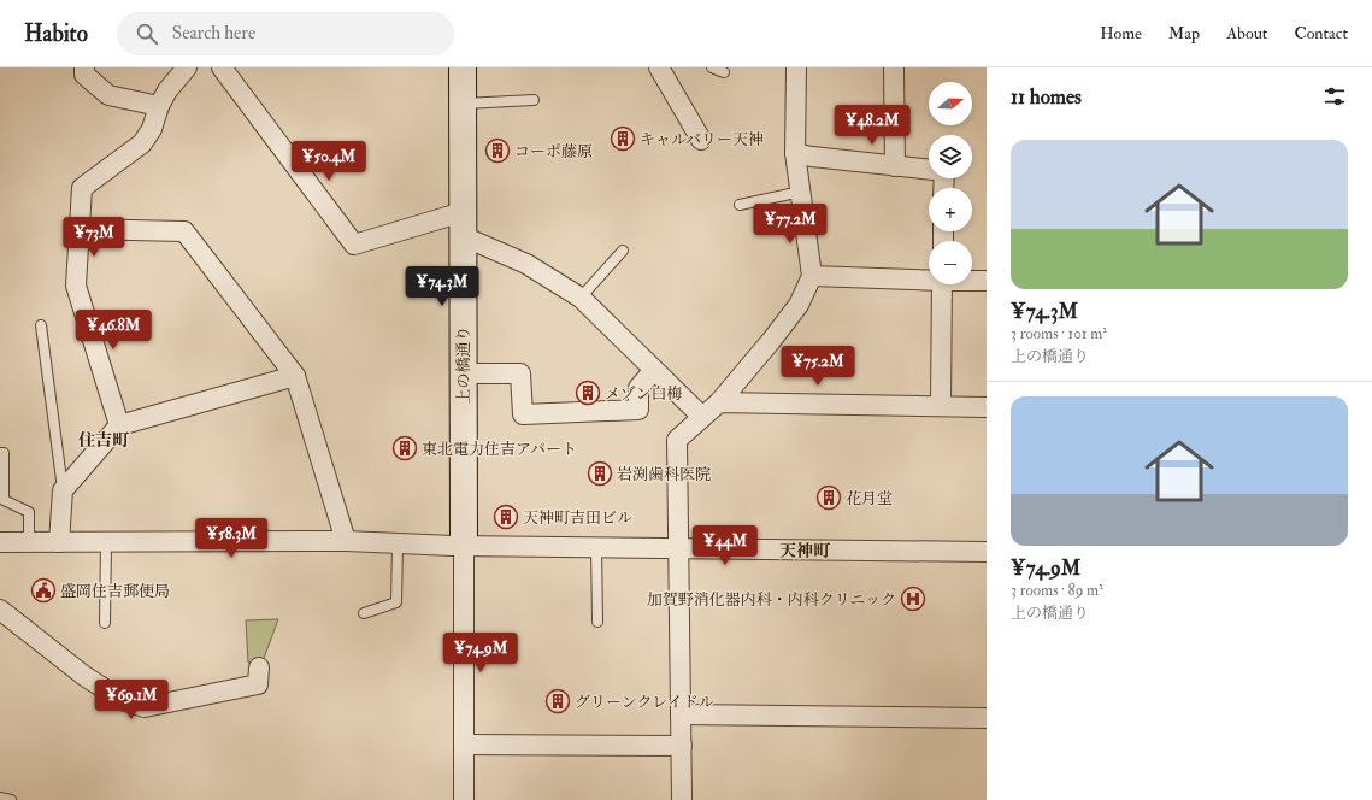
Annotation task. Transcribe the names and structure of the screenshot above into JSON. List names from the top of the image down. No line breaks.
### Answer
{"streets":{"street":["上の橋通り"]},"districts":["住吉町","天神町"],"places":{"building":["キャルバリー天神","コーポ藤原","メゾン白梅","東北電力住吉アパート","岩渕歯科医院","花月堂","天神町吉田ビル","グリーンクレイドル"],"public building":["盛岡住吉郵便局"],"hospital":["加賀野消化器内科・内科クリニック"]},"north":"right","page":{"header":"Habito","search":"Search here","nav":["Home","Map","About","Contact"],"heading":"11 homes","map_buttons":["+","−"],"price":["¥48.2M","¥50.4M","¥77.2M","¥73M","¥74.3M","¥46.8M","¥75.2M","¥58.3M","¥44M","¥74.9M","¥69.1M"],"list":[{"name":"¥74.3M","note":"3 rooms · 101 m² · 上の橋通り"},{"name":"¥74.9M","note":"3 rooms · 89 m² · 上の橋通り"}]}}
